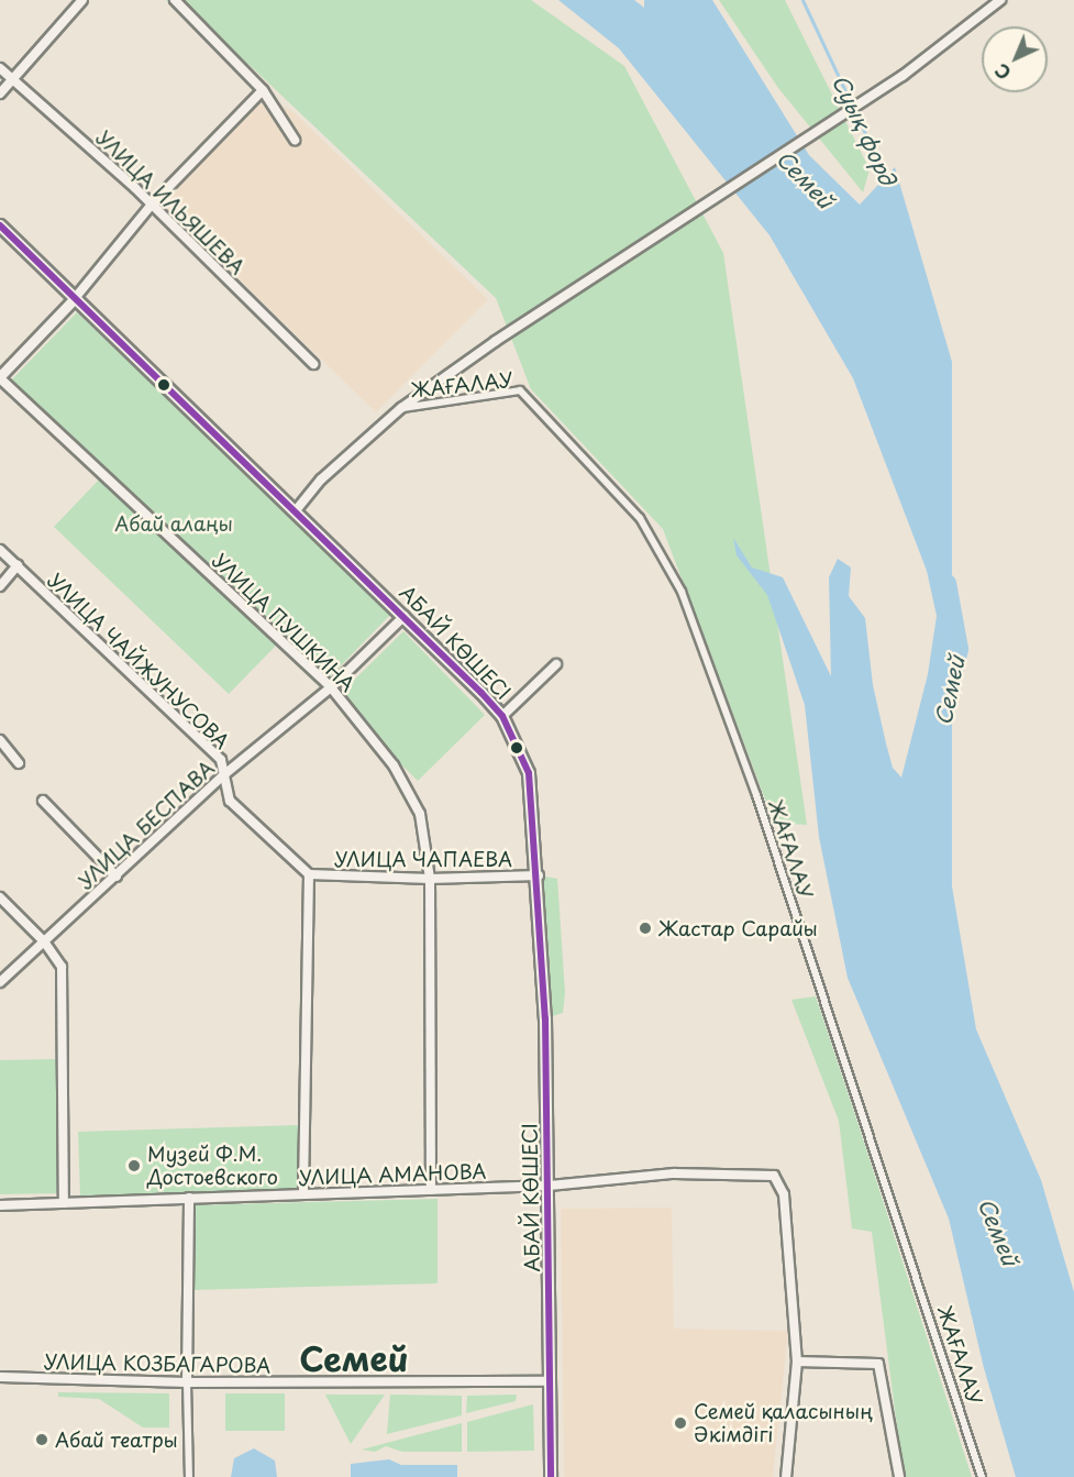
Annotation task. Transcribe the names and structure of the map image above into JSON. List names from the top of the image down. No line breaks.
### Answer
{"streets":{"main road":["АБАЙ КӨШЕСІ"],"street":["УЛИЦА ИЛЬЯШЕВА","ЖАҒАЛАУ","УЛИЦА ПУШКИНА","УЛИЦА ЧАЙЖУНУСОВА","УЛИЦА БЕСПАВА","УЛИЦА ЧАПАЕВА","УЛИЦА АМАНОВА","УЛИЦА КОЗБАГАРОВА"]},"crossings":[["УЛИЦА ПУШКИНА","УЛИЦА БЕСПАВА"],["УЛИЦА ПУШКИНА","УЛИЦА ЧАПАЕВА"],["УЛИЦА ПУШКИНА","УЛИЦА АМАНОВА"],["АБАЙ КӨШЕСІ","УЛИЦА БЕСПАВА"],["АБАЙ КӨШЕСІ","УЛИЦА ЧАПАЕВА"],["АБАЙ КӨШЕСІ","УЛИЦА АМАНОВА"],["АБАЙ КӨШЕСІ","УЛИЦА КОЗБАГАРОВА"],["УЛИЦА ЧАЙЖУНУСОВА","УЛИЦА БЕСПАВА"],["УЛИЦА ЧАЙЖУНУСОВА","УЛИЦА ЧАПАЕВА"]],"districts":["Семей"],"water":["Суық форд","Семей"],"parks":["Абай алаңы"],"places":["Жастар Сарайы","Музей Ф.М. Достоевского","Семей қаласының Әкімдігі","Абай театры"],"north":"bottom left"}
